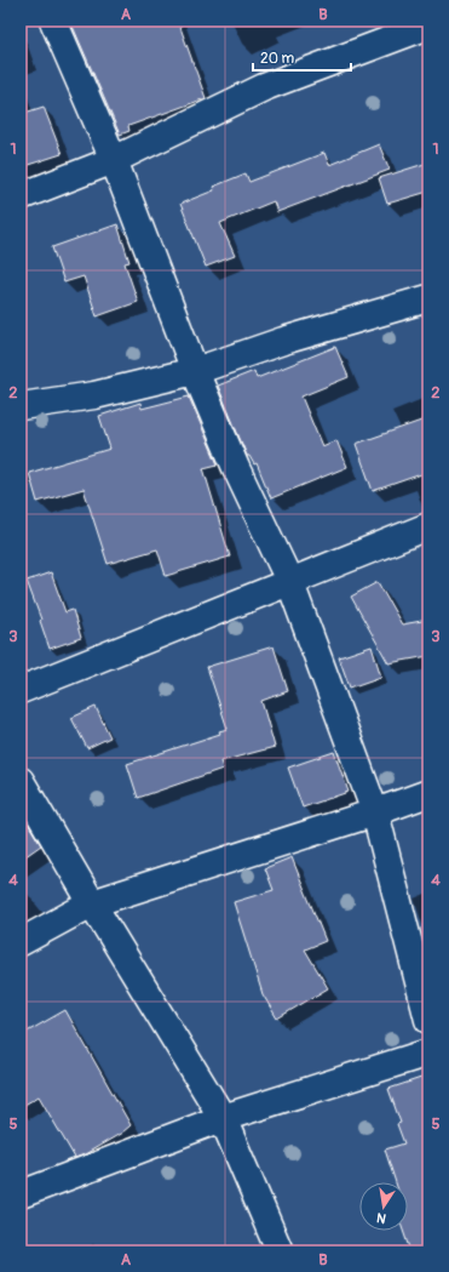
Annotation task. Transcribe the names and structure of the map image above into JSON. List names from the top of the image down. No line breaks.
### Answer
{"scale_bar":"20 m","north":"bottom","grid":{"columns":["A","B"],"rows":["1","2","3","4","5"]}}
